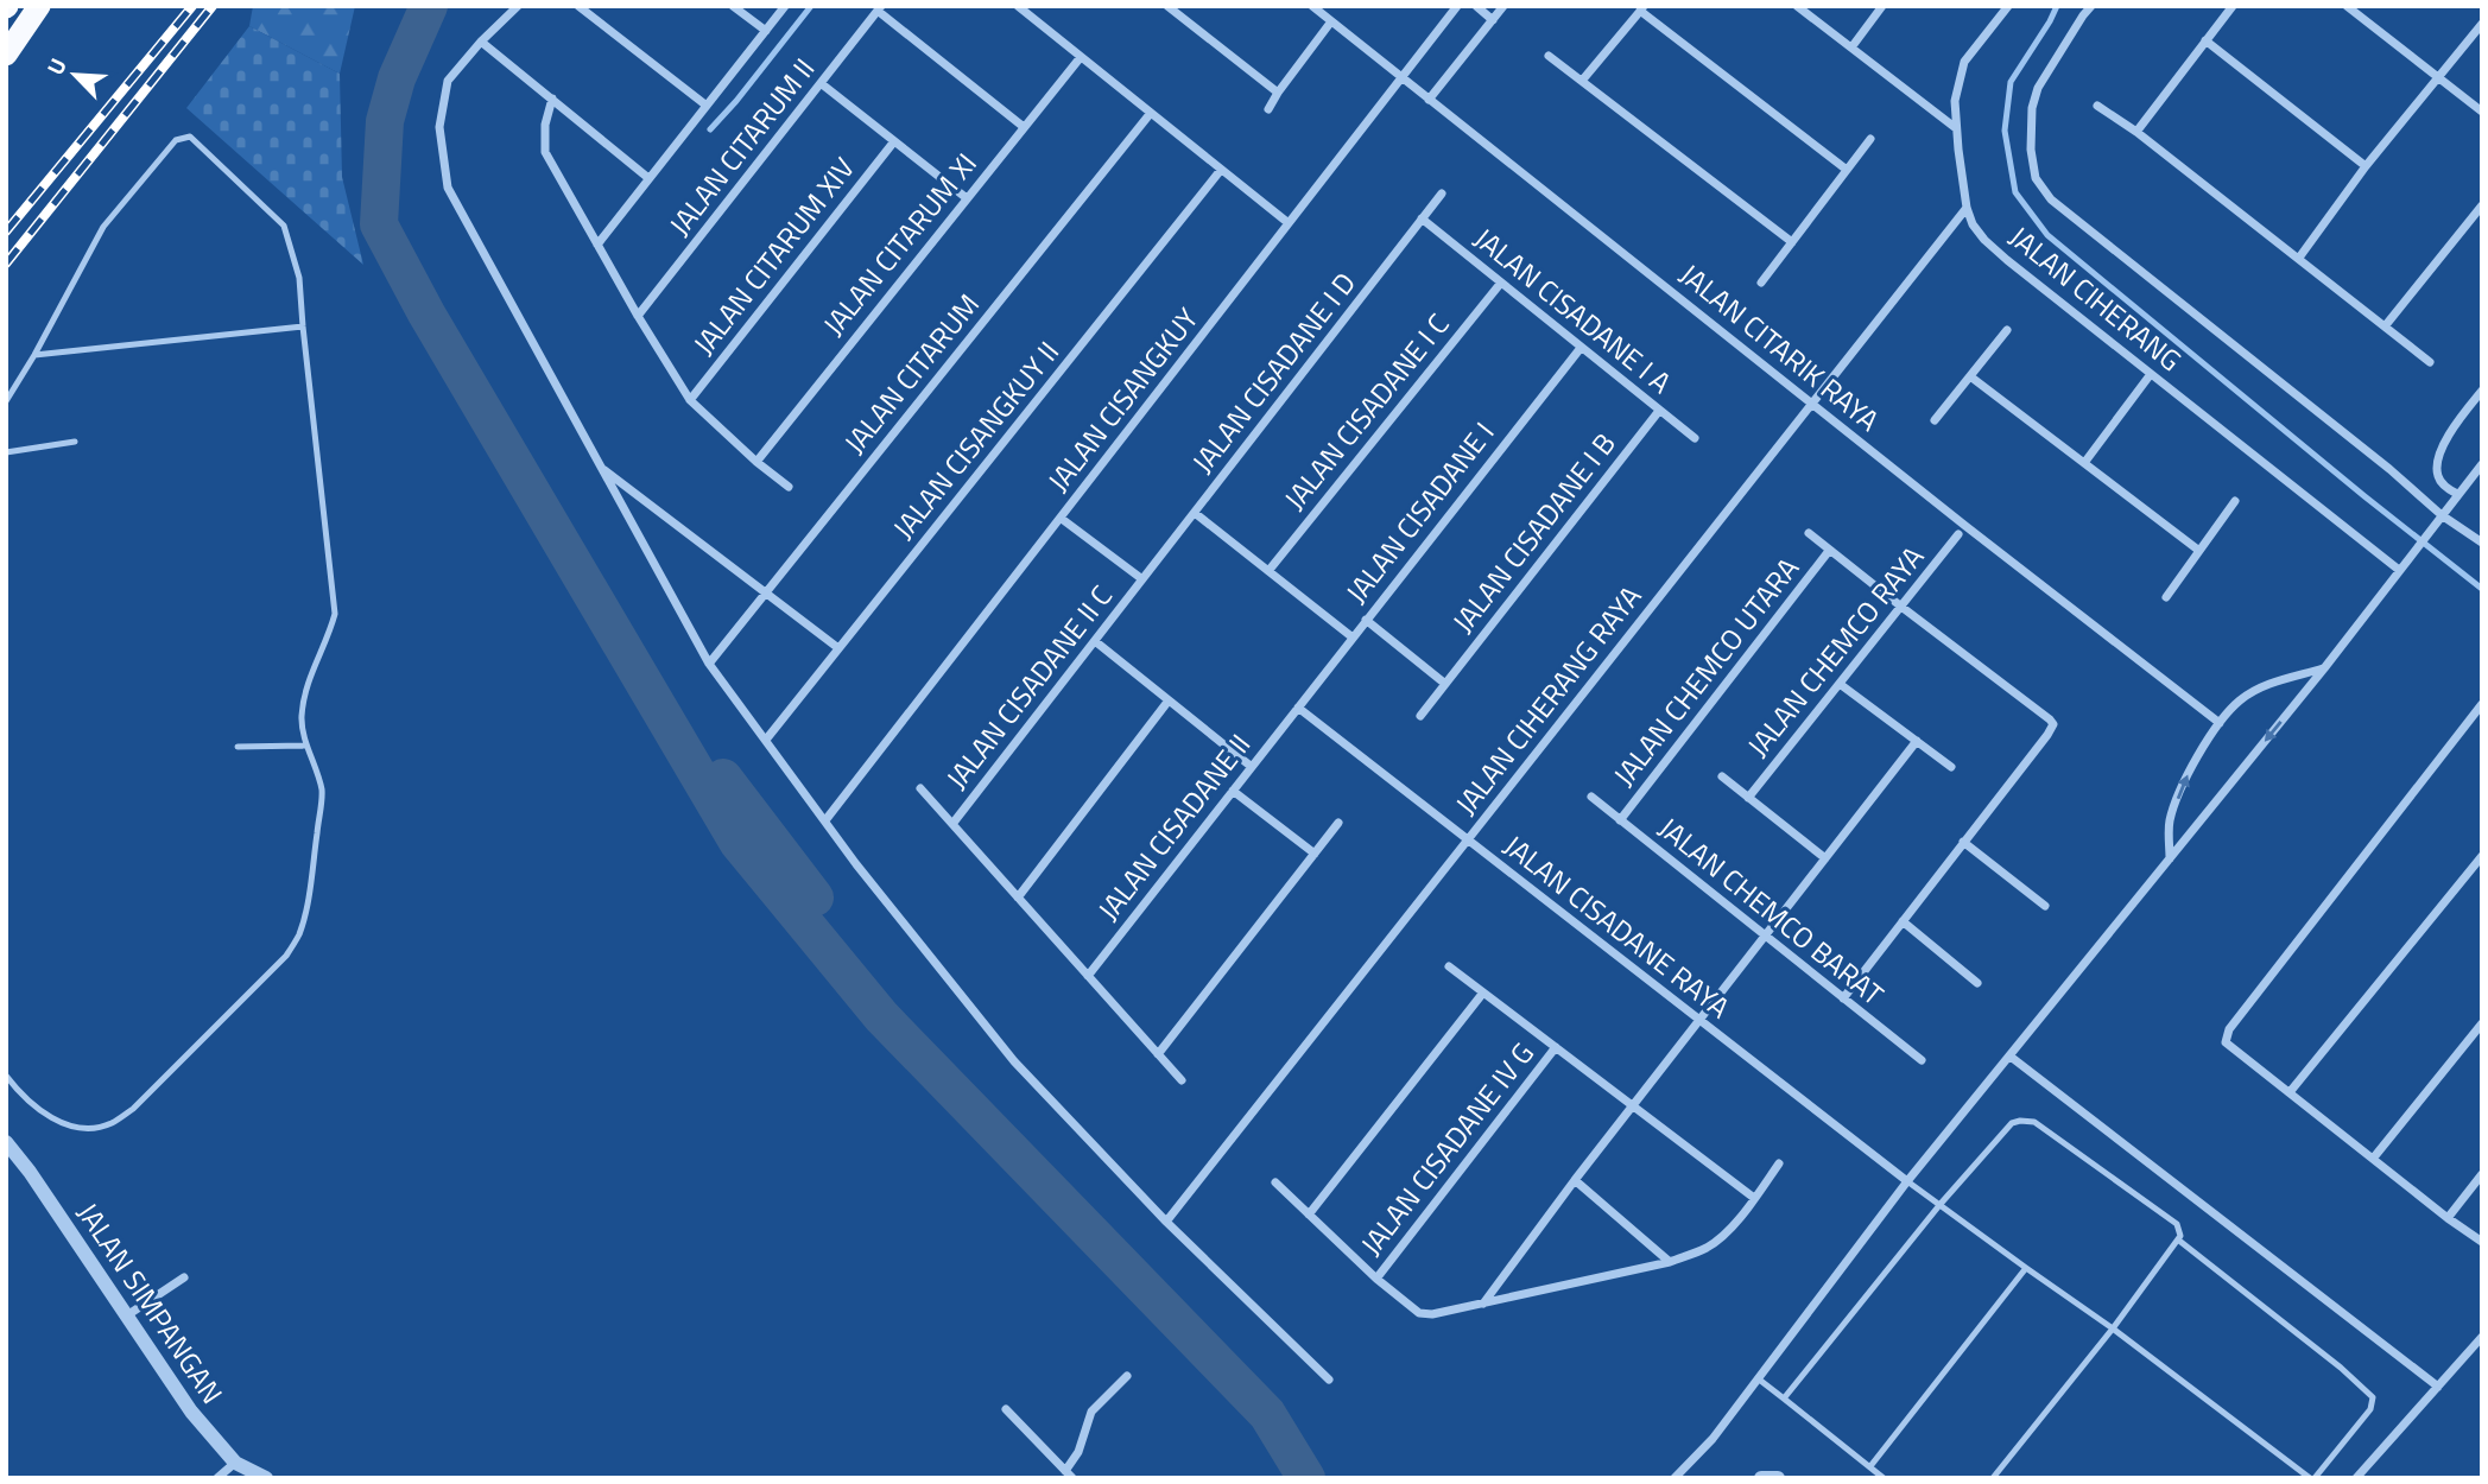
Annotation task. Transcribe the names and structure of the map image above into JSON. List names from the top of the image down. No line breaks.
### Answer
{"streets":{"street":["JALAN CITARUM II","JALAN CITARUM XI","JALAN CITARUM XIV","JALAN CIHERANG","JALAN CISADANE I A","JALAN CITARIK RAYA","JALAN CISADANE I D","JALAN CITARUM","JALAN CISANGKUY","JALAN CISADANE I C","JALAN CISANGKUY II","JALAN CISADANE I","JALAN CISADANE I B","JALAN CHEMCO RAYA","JALAN CHEMCO UTARA","JALAN CISADANE II C","JALAN CIHERANG RAYA","JALAN CISADANE II","JALAN CHEMCO BARAT","JALAN CISADANE RAYA","JALAN CISADANE IV G","JALAN SIMPANGAN"]},"crossings":[["JALAN CIHERANG","JALAN CIHERANG RAYA"],["JALAN CISADANE I A","JALAN CISADANE I D"],["JALAN CISADANE I A","JALAN CISADANE I C"],["JALAN CISADANE I A","JALAN CISADANE I"],["JALAN CISADANE I A","JALAN CISADANE I B"],["JALAN CITARIK RAYA","JALAN CISANGKUY"],["JALAN CITARIK RAYA","JALAN CIHERANG RAYA"],["JALAN CISADANE I D","JALAN CISADANE II C"],["JALAN CISADANE I","JALAN CISADANE II"],["JALAN CISADANE I","JALAN CISADANE RAYA"],["JALAN CHEMCO UTARA","JALAN CHEMCO BARAT"],["JALAN CIHERANG RAYA","JALAN CISADANE RAYA"],["JALAN CISADANE II","JALAN CISADANE RAYA"]],"north":"top left"}
